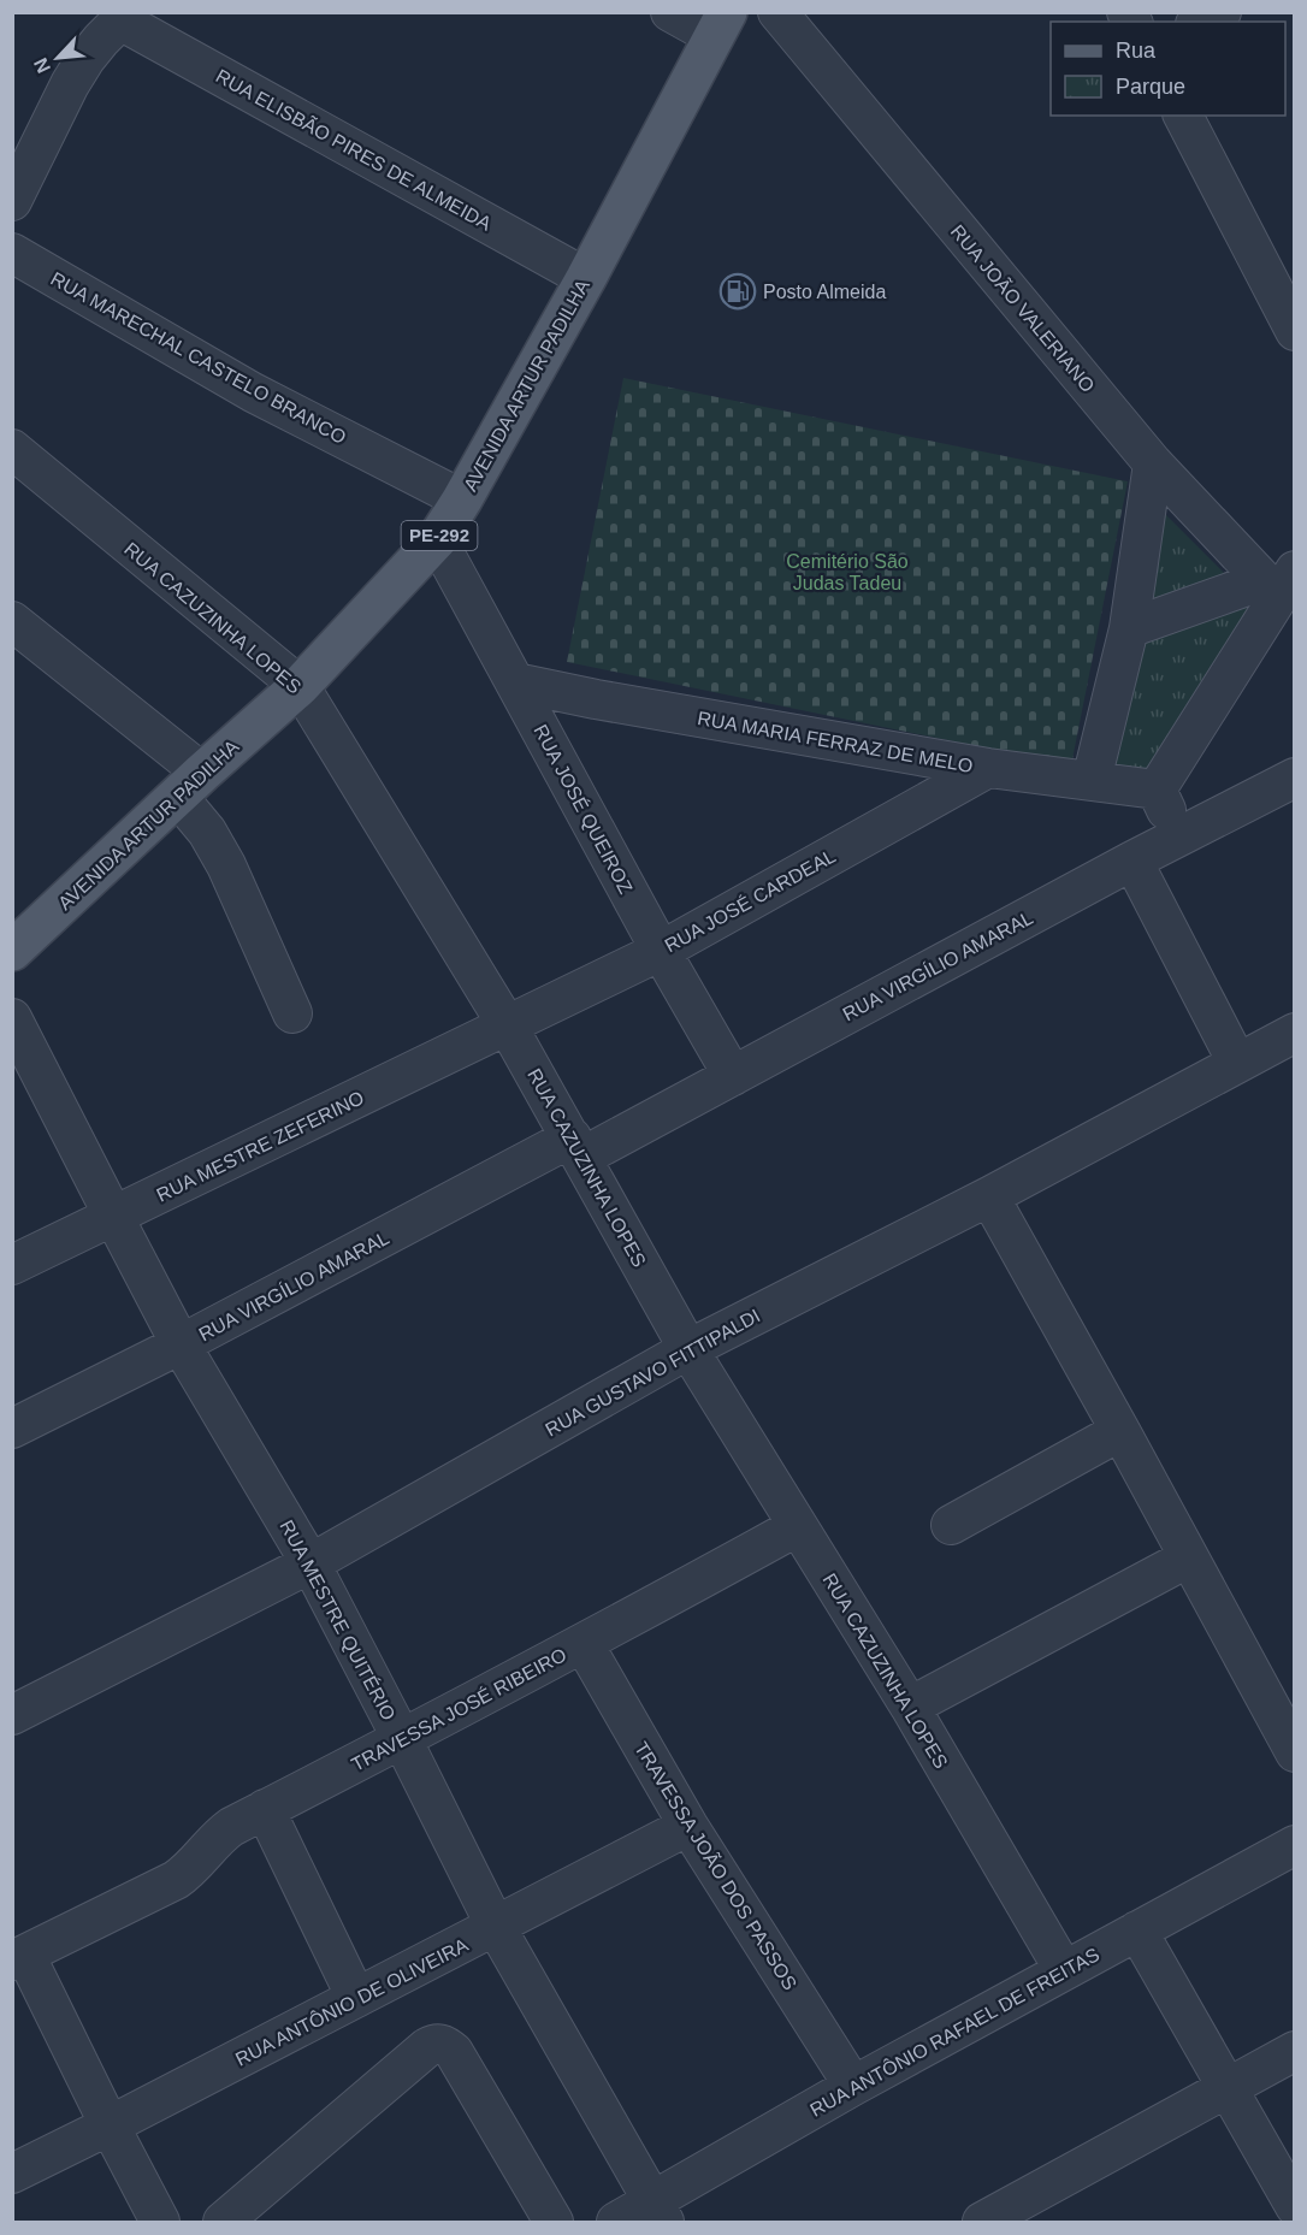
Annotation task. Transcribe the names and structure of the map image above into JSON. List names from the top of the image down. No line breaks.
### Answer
{"streets":{"main road":["AVENIDA ARTUR PADILHA","PE-292"],"street":["RUA ELISBÃO PIRES DE ALMEIDA","RUA JOÃO VALERIANO","RUA MARECHAL CASTELO BRANCO","RUA CAZUZINHA LOPES","RUA MARIA FERRAZ DE MELO","RUA JOSÉ QUEIROZ","RUA JOSÉ CARDEAL","RUA VIRGÍLIO AMARAL","RUA MESTRE ZEFERINO","RUA GUSTAVO FITTIPALDI","RUA MESTRE QUITÉRIO","TRAVESSA JOSÉ RIBEIRO","TRAVESSA JOÃO DOS PASSOS","RUA ANTÔNIO DE OLIVEIRA","RUA ANTÔNIO RAFAEL DE FREITAS"]},"crossings":[["RUA ELISBÃO PIRES DE ALMEIDA","AVENIDA ARTUR PADILHA"],["RUA MARECHAL CASTELO BRANCO","AVENIDA ARTUR PADILHA"],["AVENIDA ARTUR PADILHA","RUA CAZUZINHA LOPES"],["AVENIDA ARTUR PADILHA","RUA JOSÉ QUEIROZ"],["RUA CAZUZINHA LOPES","RUA JOSÉ CARDEAL"],["RUA CAZUZINHA LOPES","RUA VIRGÍLIO AMARAL"],["RUA CAZUZINHA LOPES","RUA MESTRE ZEFERINO"],["RUA CAZUZINHA LOPES","RUA GUSTAVO FITTIPALDI"],["RUA CAZUZINHA LOPES","TRAVESSA JOSÉ RIBEIRO"],["RUA CAZUZINHA LOPES","RUA ANTÔNIO RAFAEL DE FREITAS"],["RUA MARIA FERRAZ DE MELO","RUA JOSÉ QUEIROZ"],["RUA MARIA FERRAZ DE MELO","RUA JOSÉ CARDEAL"],["RUA JOSÉ QUEIROZ","RUA JOSÉ CARDEAL"],["RUA JOSÉ QUEIROZ","RUA VIRGÍLIO AMARAL"],["RUA JOSÉ CARDEAL","RUA MESTRE ZEFERINO"],["RUA VIRGÍLIO AMARAL","RUA MESTRE QUITÉRIO"],["RUA MESTRE ZEFERINO","RUA MESTRE QUITÉRIO"],["RUA GUSTAVO FITTIPALDI","RUA MESTRE QUITÉRIO"],["RUA MESTRE QUITÉRIO","TRAVESSA JOSÉ RIBEIRO"],["RUA MESTRE QUITÉRIO","RUA ANTÔNIO DE OLIVEIRA"],["RUA MESTRE QUITÉRIO","RUA ANTÔNIO RAFAEL DE FREITAS"],["TRAVESSA JOSÉ RIBEIRO","TRAVESSA JOÃO DOS PASSOS"],["TRAVESSA JOÃO DOS PASSOS","RUA ANTÔNIO DE OLIVEIRA"],["TRAVESSA JOÃO DOS PASSOS","RUA ANTÔNIO RAFAEL DE FREITAS"]],"parks":["Cemitério São Judas Tadeu"],"places":{"fuel station":["Posto Almeida"]},"legend":["Rua","Parque"],"north":"bottom left"}
